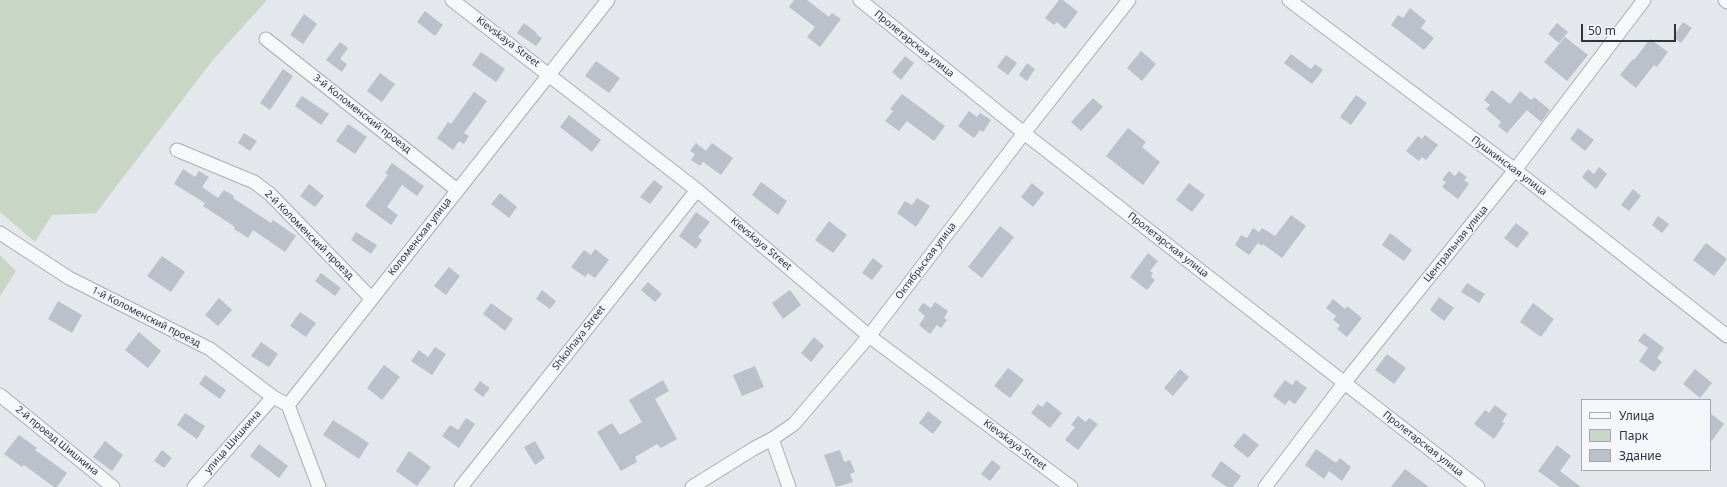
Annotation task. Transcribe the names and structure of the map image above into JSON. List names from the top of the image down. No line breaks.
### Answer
{"streets":{"street":["Kievskaya Street","Пролетарская улица","3-й Коломенский проезд","Пушкинская улица","2-й Коломенский проезд","Коломенская улица","Центральная улица","Октябрьская улица","1-й Коломенский проезд","Shkolnaya Street","2-й проезд Шишкина","улица Шишкина"]},"crossings":[["Kievskaya Street","Коломенская улица"],["Kievskaya Street","Октябрьская улица"],["Kievskaya Street","Shkolnaya Street"],["Пролетарская улица","Центральная улица"],["Пролетарская улица","Октябрьская улица"],["3-й Коломенский проезд","Коломенская улица"],["Пушкинская улица","Центральная улица"],["2-й Коломенский проезд","Коломенская улица"],["Коломенская улица","1-й Коломенский проезд"],["1-й Коломенский проезд","улица Шишкина"]],"legend":["Улица","Парк","Здание"],"scale_bar":"50 m"}
